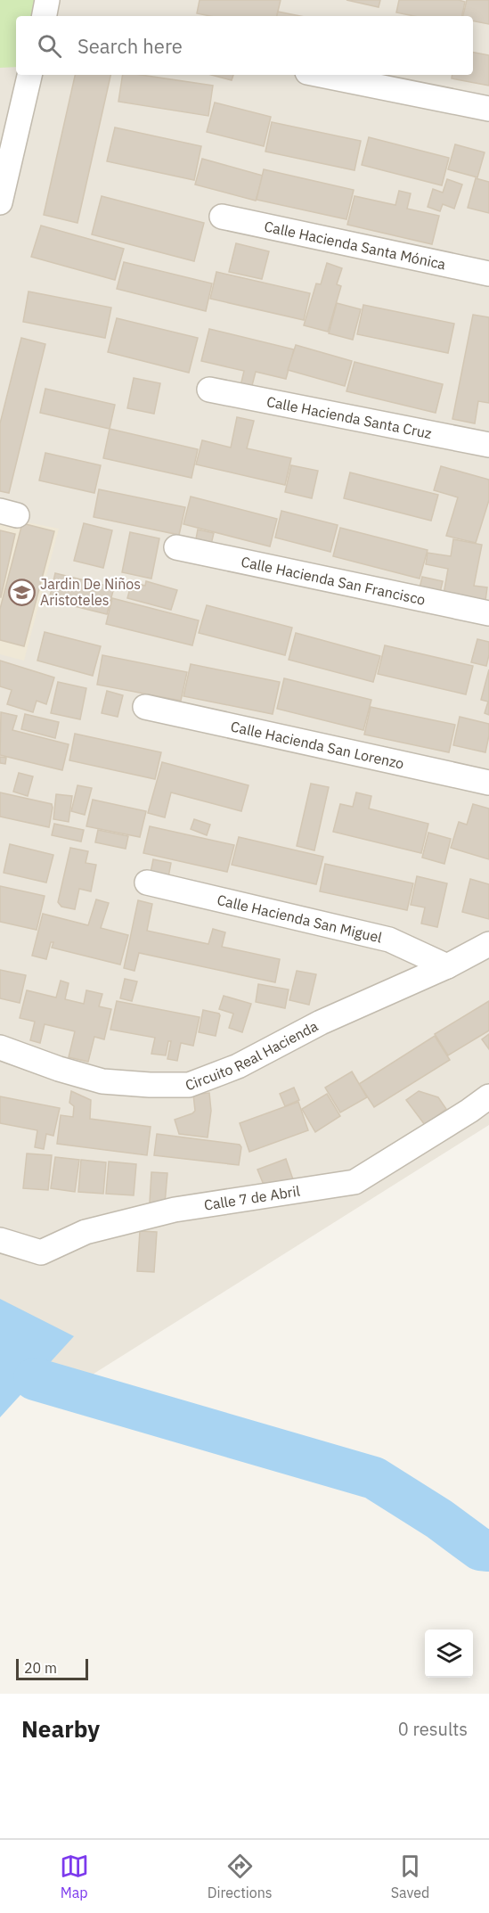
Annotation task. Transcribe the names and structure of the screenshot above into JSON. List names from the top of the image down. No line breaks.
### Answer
{"streets":{"street":["Calle Hacienda Santa Mónica","Calle Hacienda Santa Cruz","Calle Hacienda San Francisco","Calle Hacienda San Lorenzo","Calle Hacienda San Miguel","Circuito Real Hacienda","Calle 7 de Abril"]},"crossings":[["Calle Hacienda San Miguel","Circuito Real Hacienda"]],"places":{"school or university":["Jardin De Niños Aristoteles"]},"scale_bar":"20 m","page":{"search":"Search here","scale":"20 m","heading":["Nearby","0 results"],"nav":["Map","Directions","Saved"]}}
